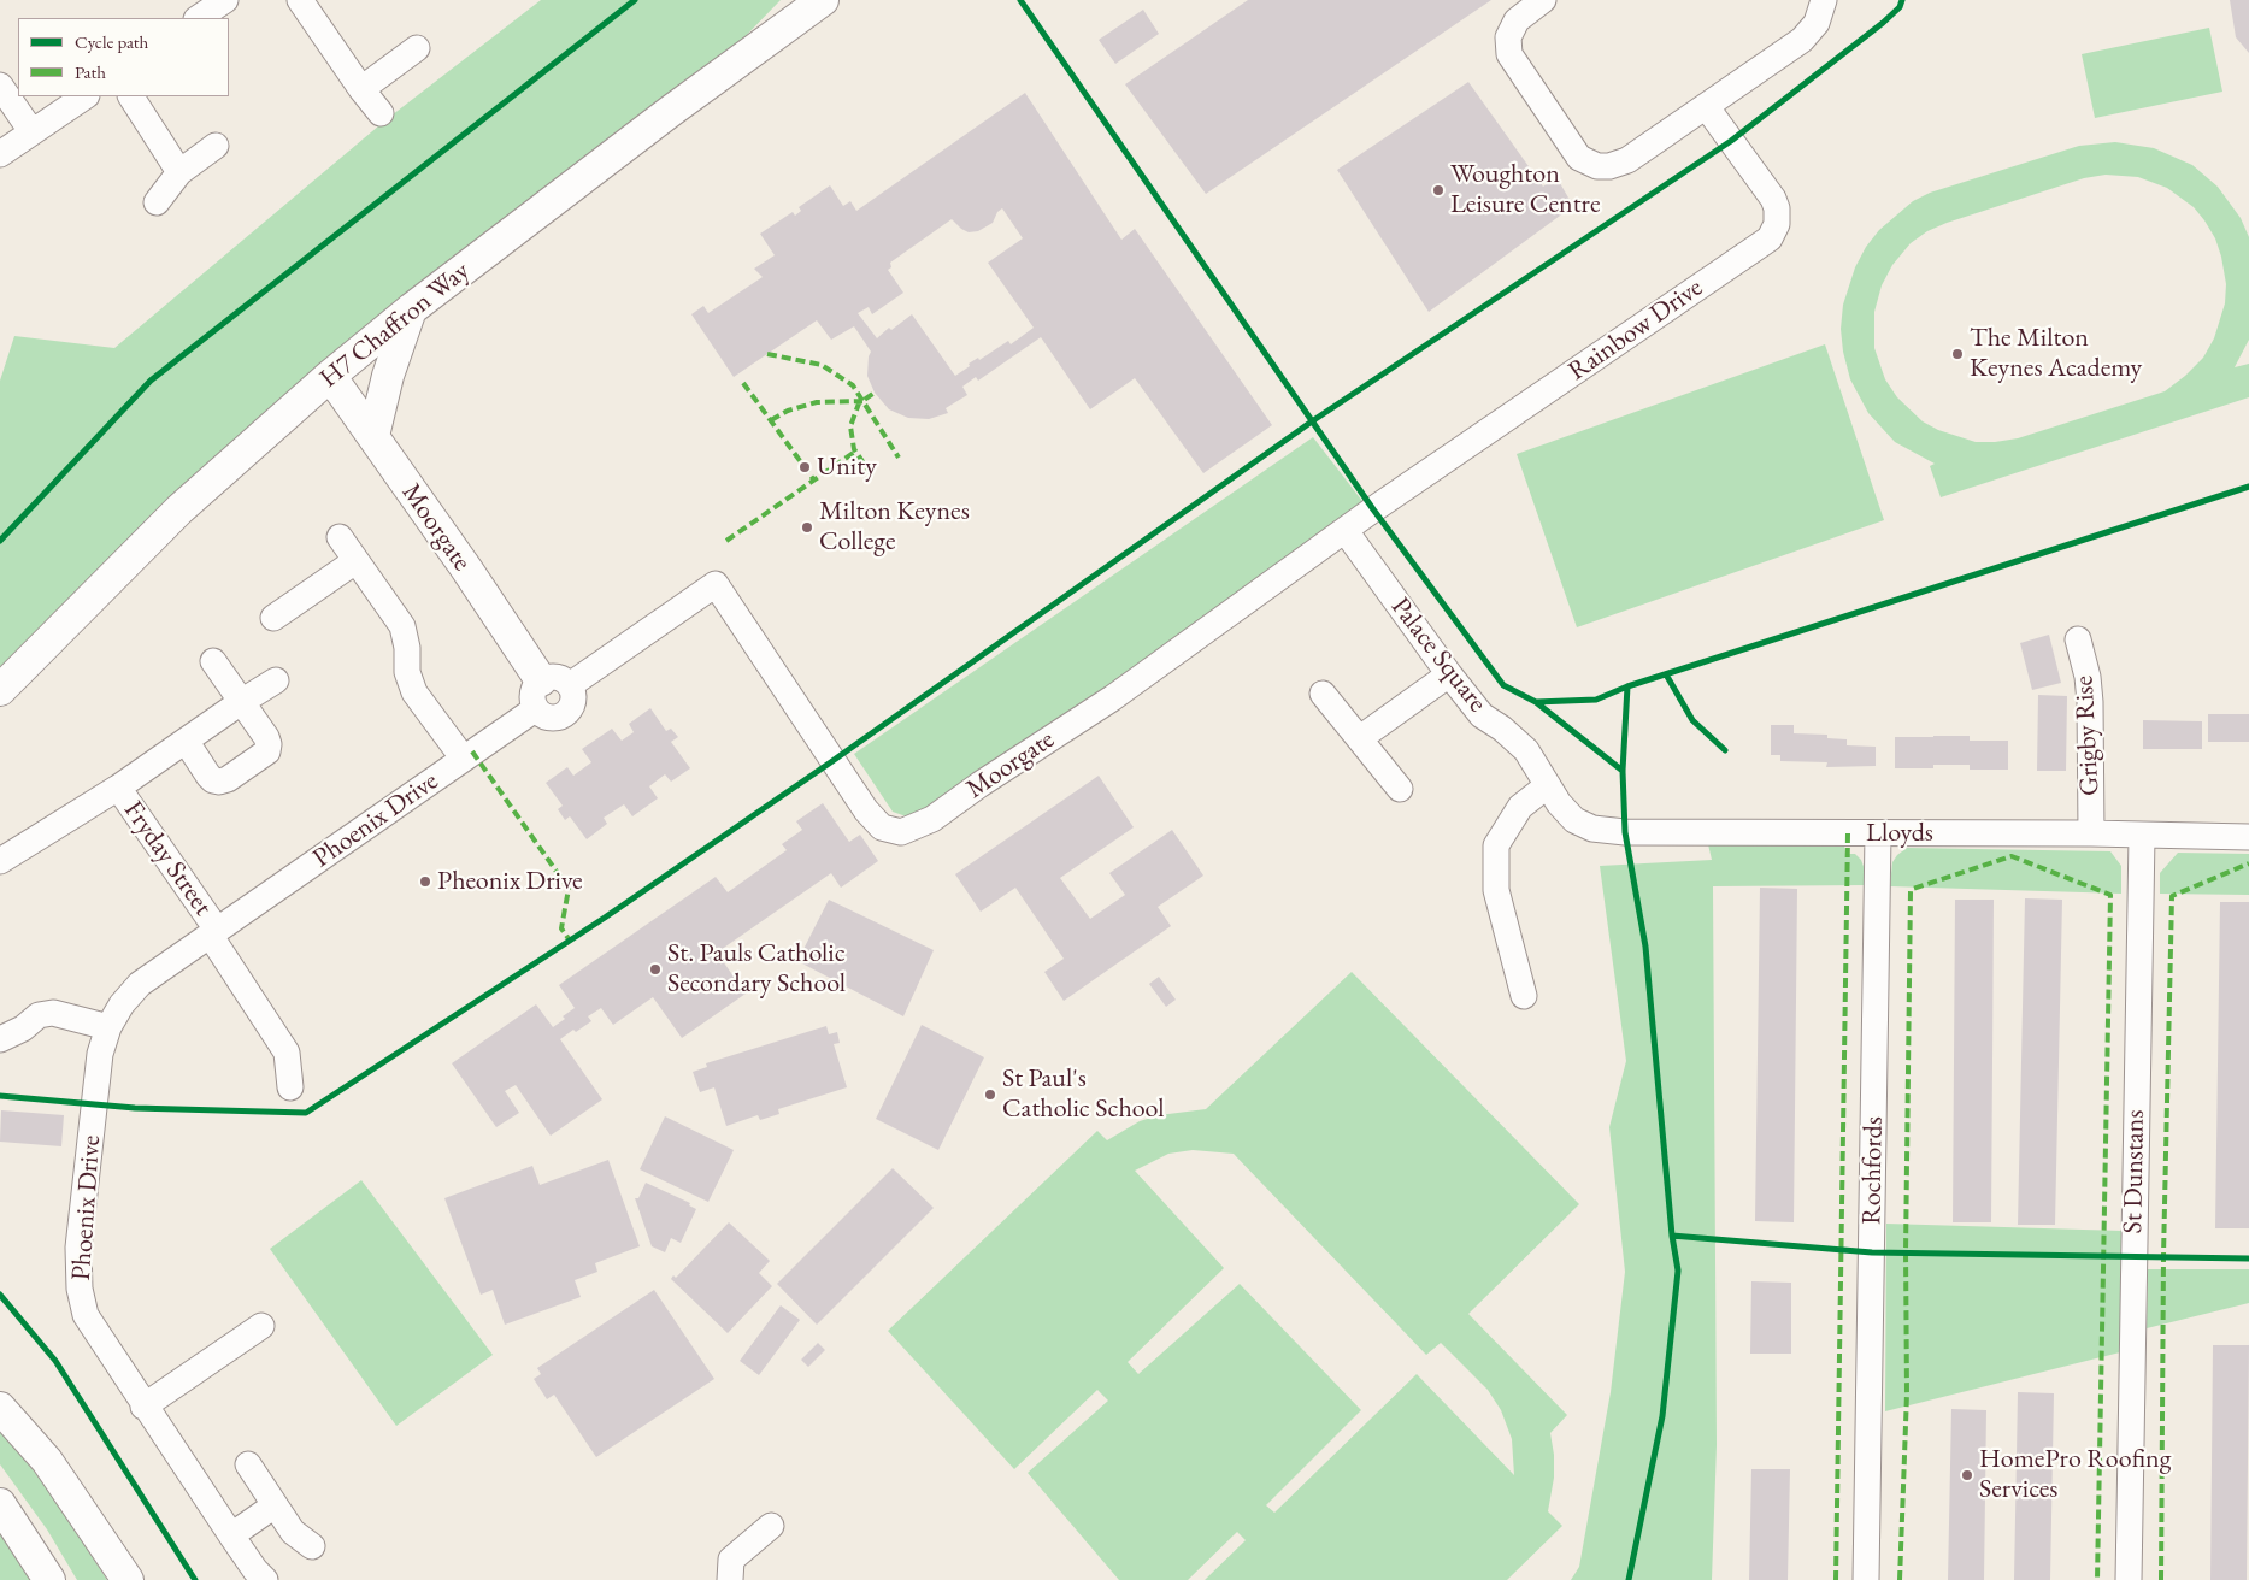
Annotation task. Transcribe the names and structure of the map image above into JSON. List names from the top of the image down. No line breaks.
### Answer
{"streets":{"street":["H7 Chaffron Way","Rainbow Drive","Moorgate","Palace Square","Grigby Rise","Phoenix Drive","Lloyds","Fryday Street","Rochfords","St Dunstans"]},"crossings":[["H7 Chaffron Way","Moorgate"],["Rainbow Drive","Moorgate"],["Moorgate","Palace Square"],["Moorgate","Phoenix Drive"],["Palace Square","Lloyds"],["Grigby Rise","Lloyds"],["Phoenix Drive","Fryday Street"],["Lloyds","Rochfords"],["Lloyds","St Dunstans"]],"places":["Woughton Leisure Centre","The Milton Keynes Academy","Unity","Milton Keynes College","Pheonix Drive","St. Pauls Catholic Secondary School","St Paul's Catholic School","HomePro Roofing Services"],"legend":["Cycle path","Path"]}
